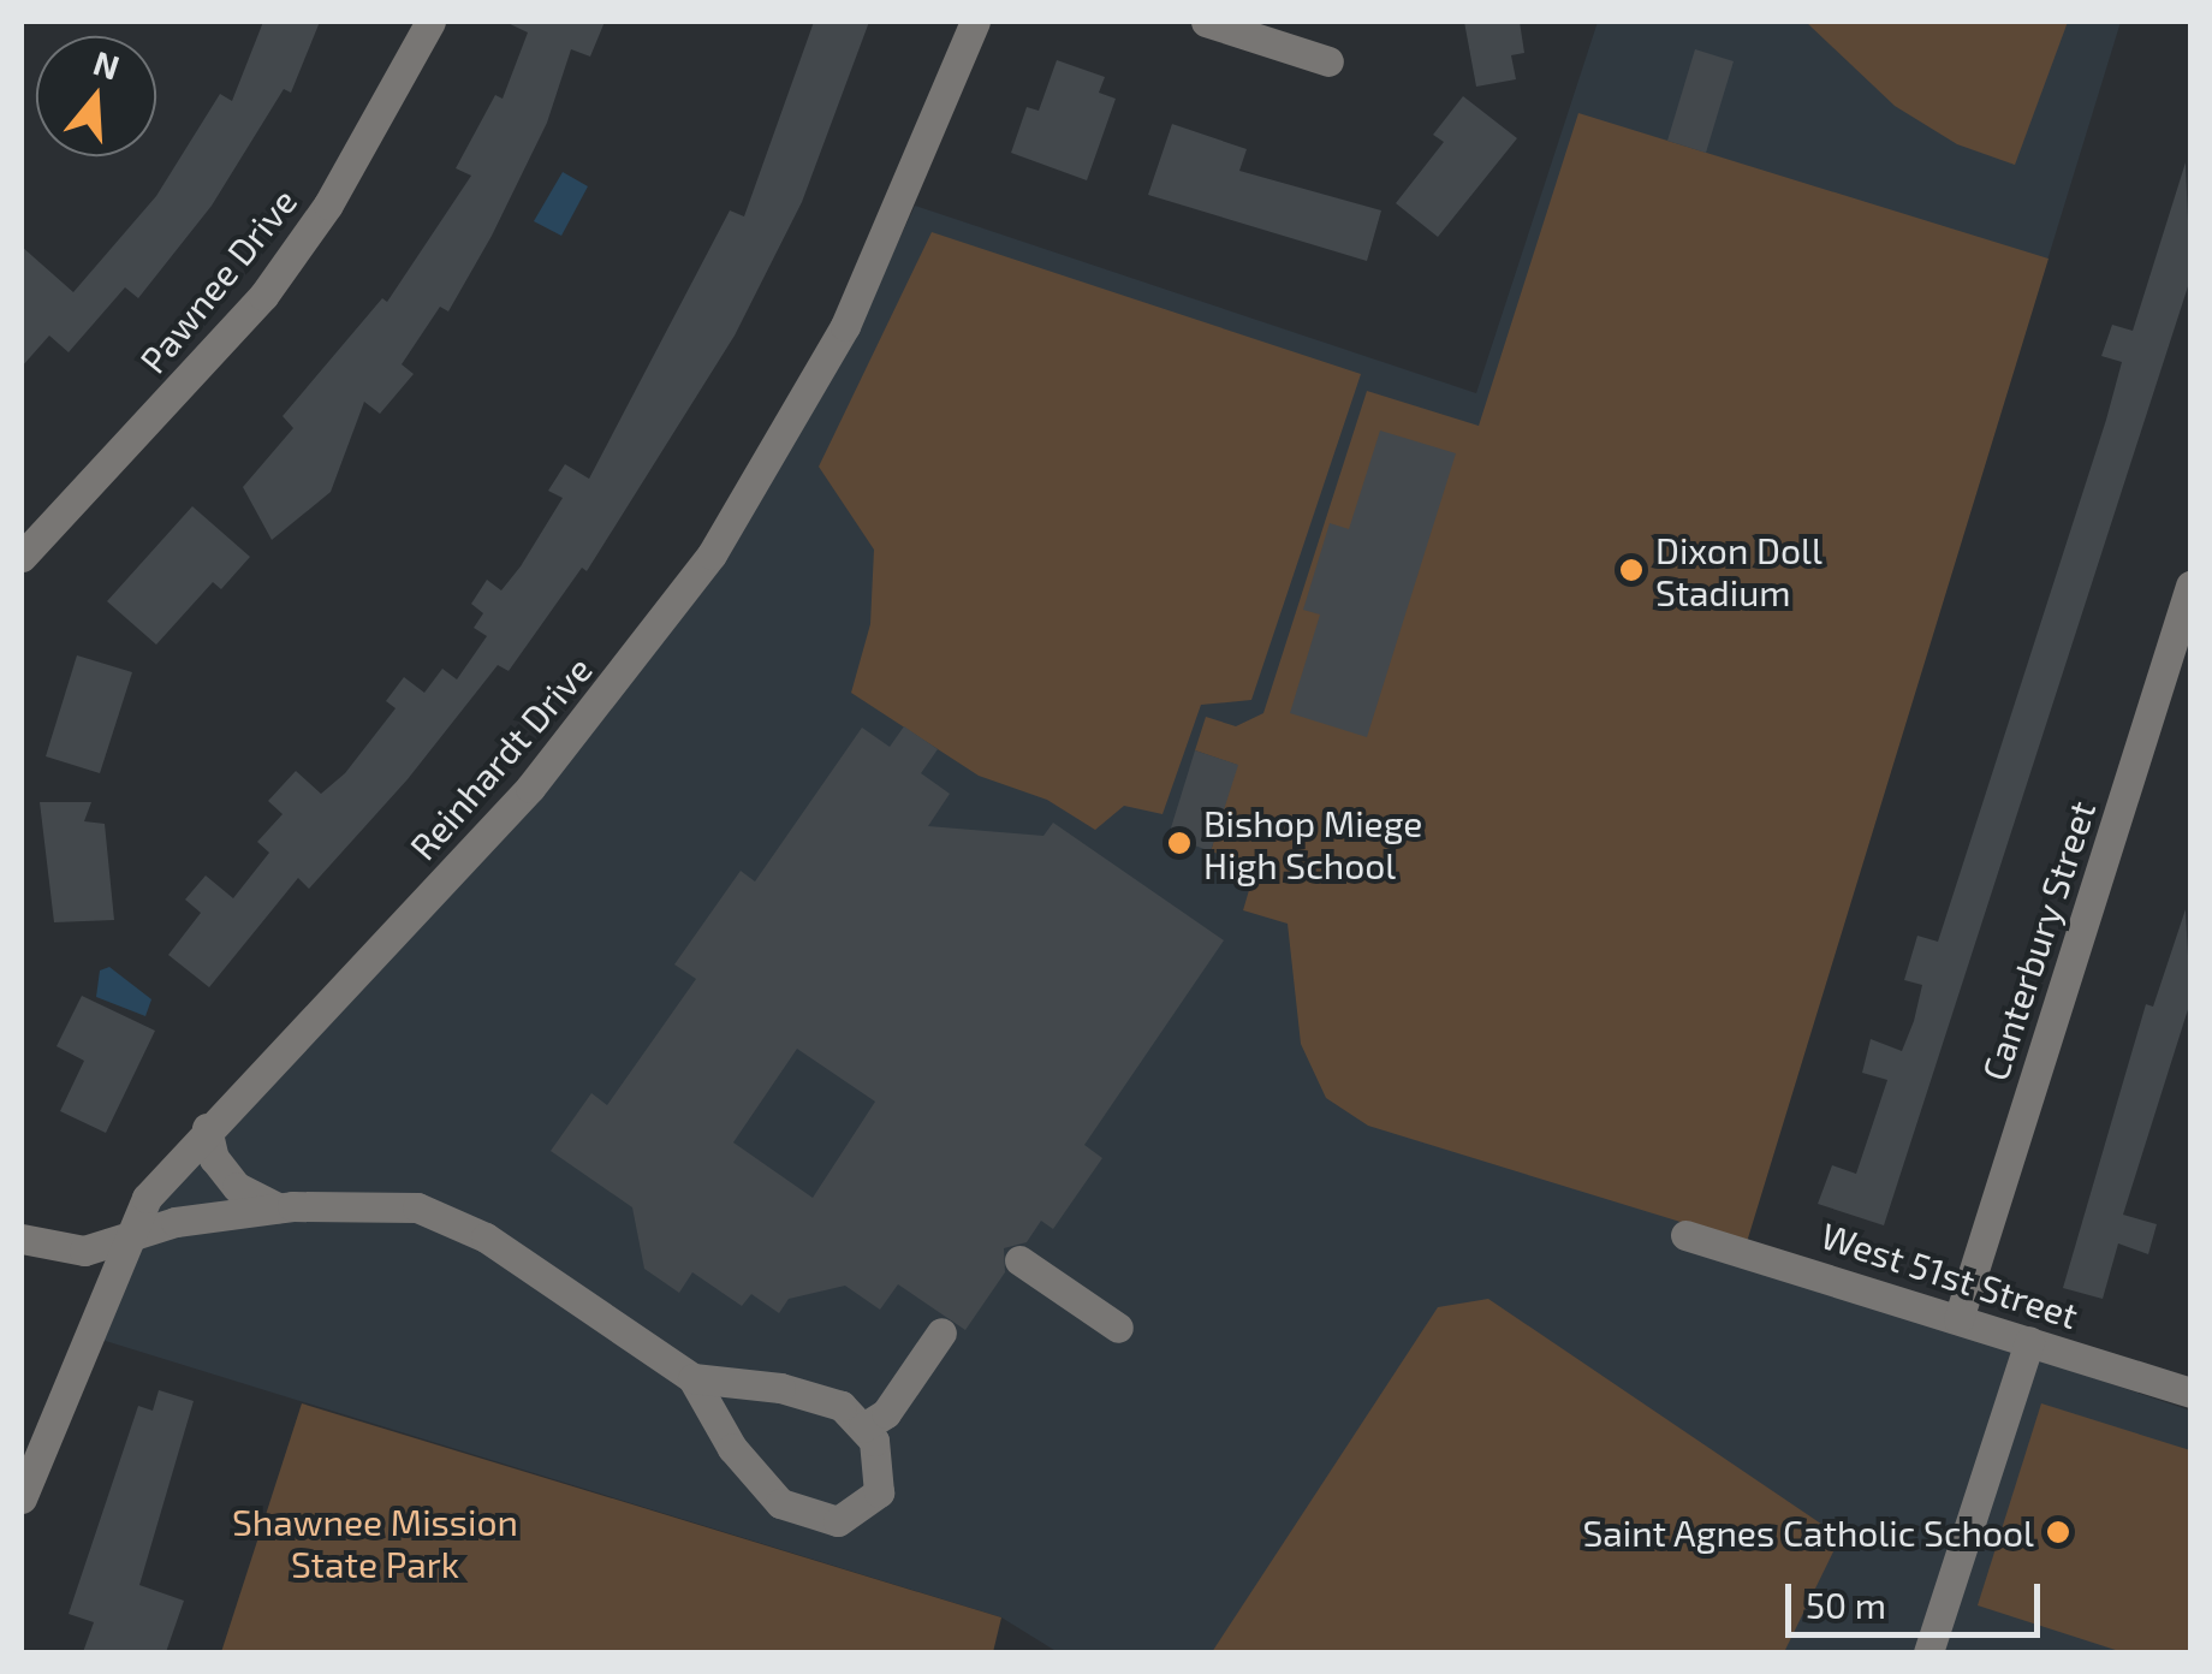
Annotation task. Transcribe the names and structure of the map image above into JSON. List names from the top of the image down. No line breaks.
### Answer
{"streets":{"street":["Pawnee Drive","Reinhardt Drive","Canterbury Street","West 51st Street"]},"crossings":[["Canterbury Street","West 51st Street"]],"parks":["Shawnee Mission State Park"],"places":["Dixon Doll Stadium","Bishop Miege High School","Saint Agnes Catholic School"],"scale_bar":"50 m","north":"top"}
